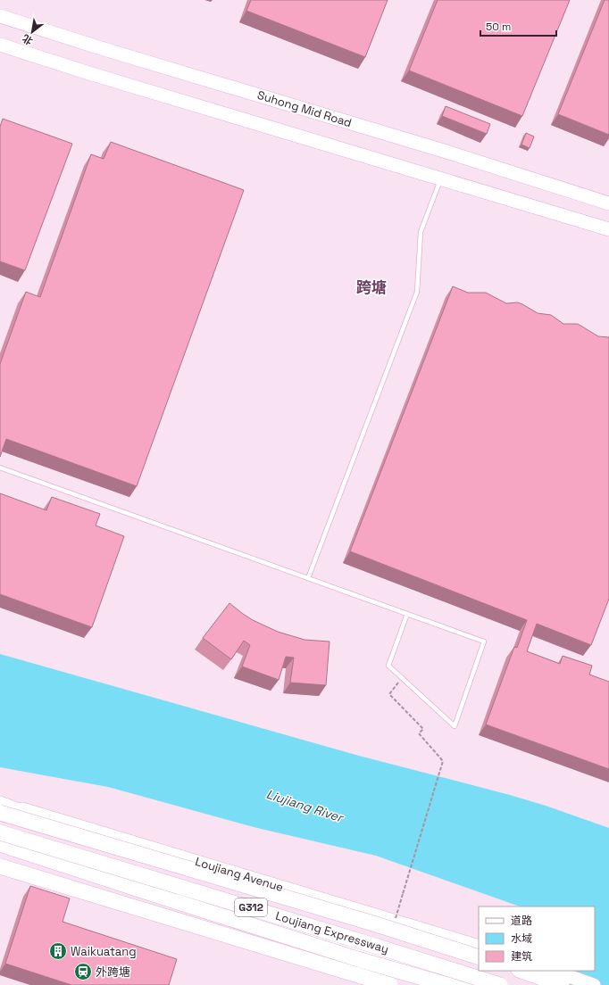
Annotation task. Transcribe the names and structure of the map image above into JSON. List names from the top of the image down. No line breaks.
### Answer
{"streets":{"highway":["G312","Loujiang Expressway"],"main road":["Suhong Mid Road","Loujiang Avenue"]},"districts":["跨塘"],"water":["Liujiang River"],"places":{"building":["Waikuatang"],"station":["外跨塘"]},"legend":["道路","水域","建筑"],"scale_bar":"50 m","north":"bottom left"}
